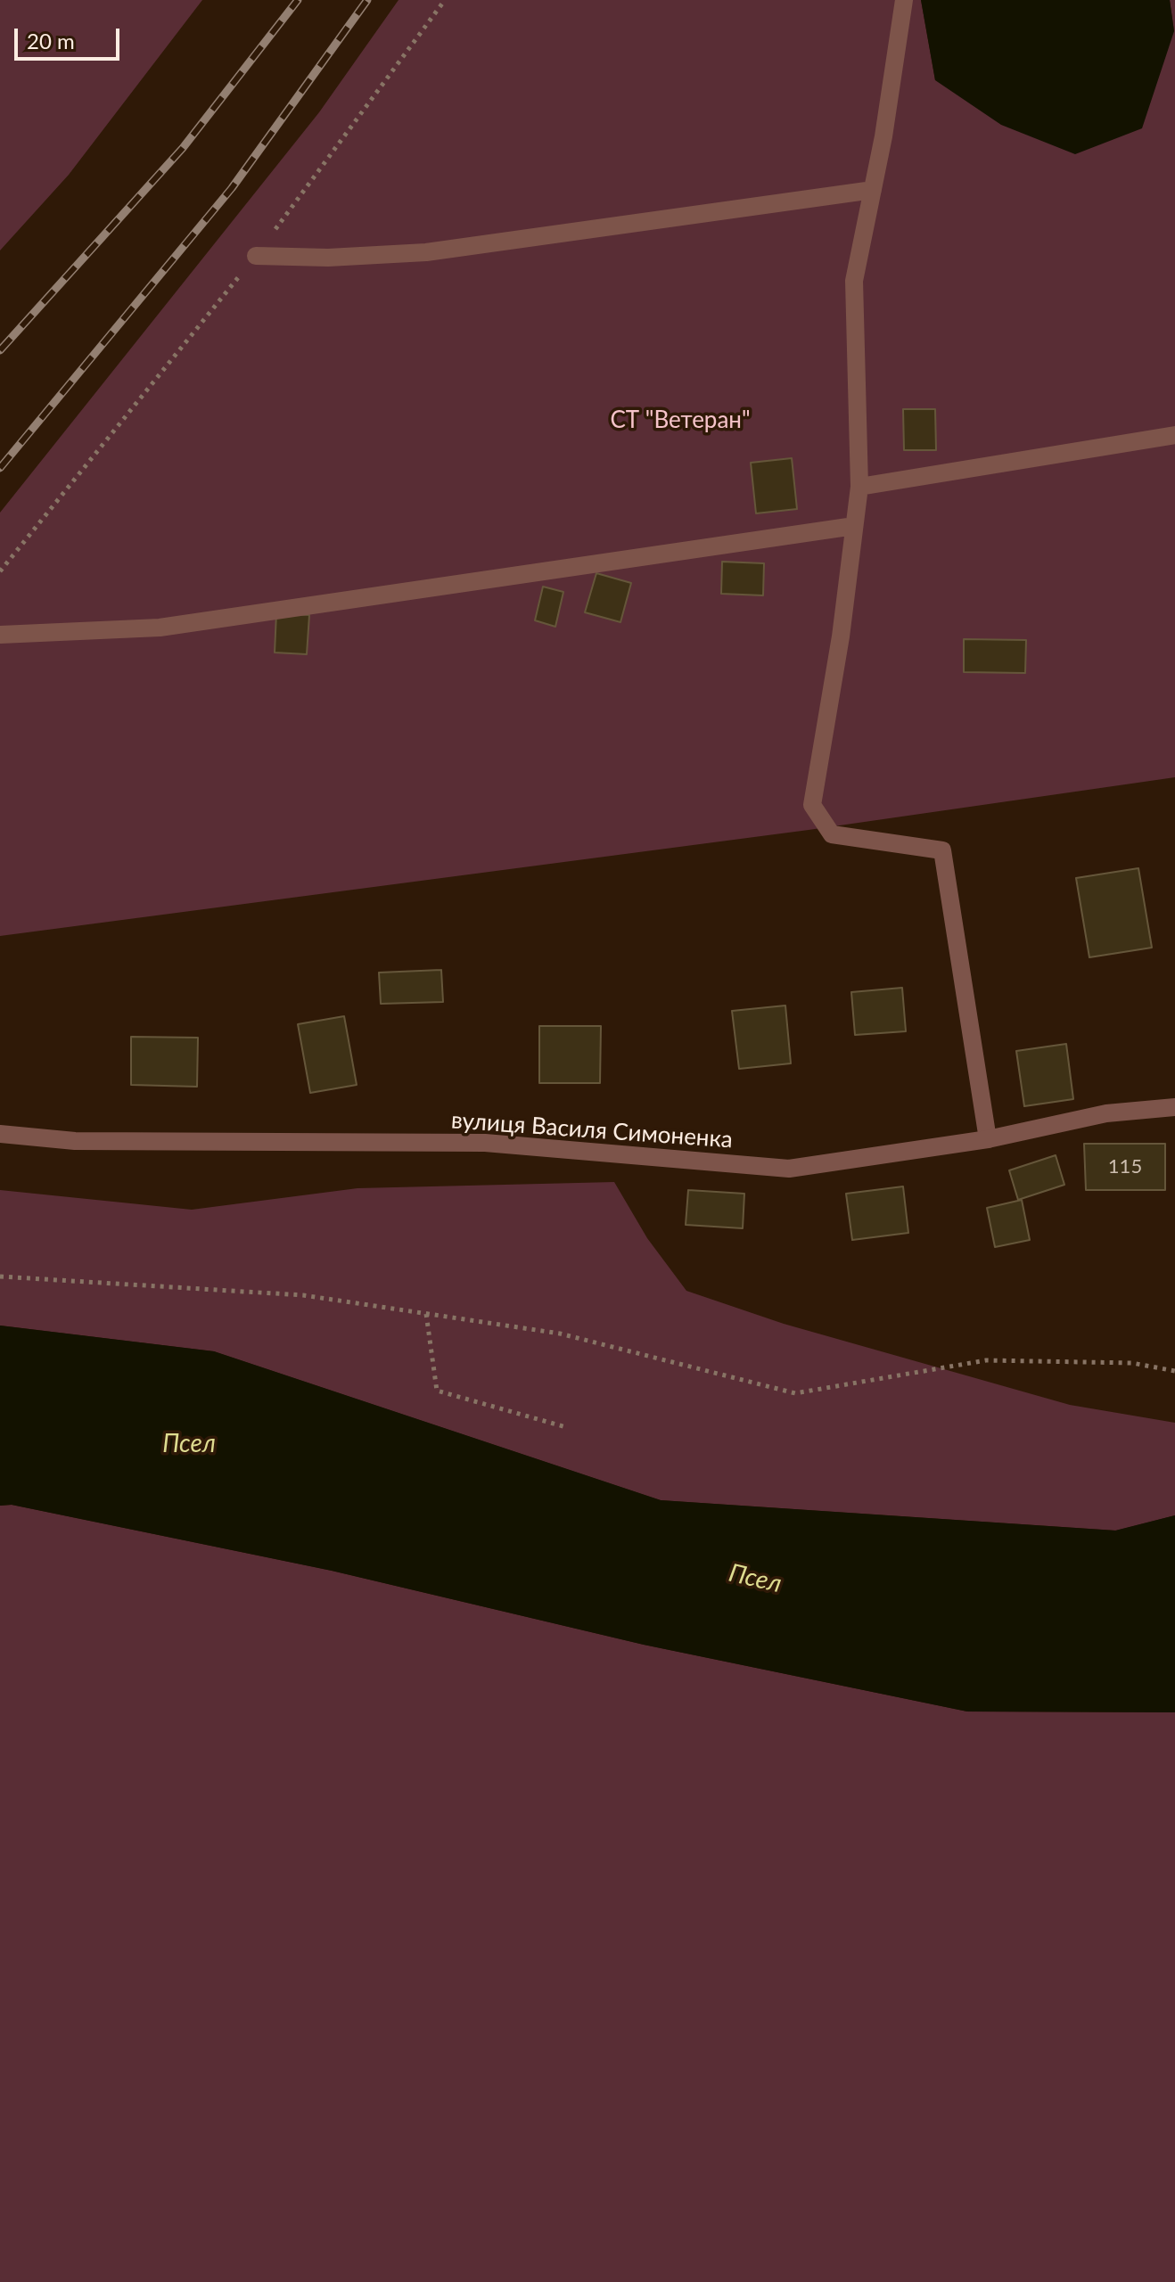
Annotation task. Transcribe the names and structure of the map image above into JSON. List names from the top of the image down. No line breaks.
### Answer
{"streets":{"street":["вулиця Василя Симоненка"]},"water":["Псел"],"parks":["СТ \"Ветеран\""],"house_numbers":["115"],"scale_bar":"20 m"}
